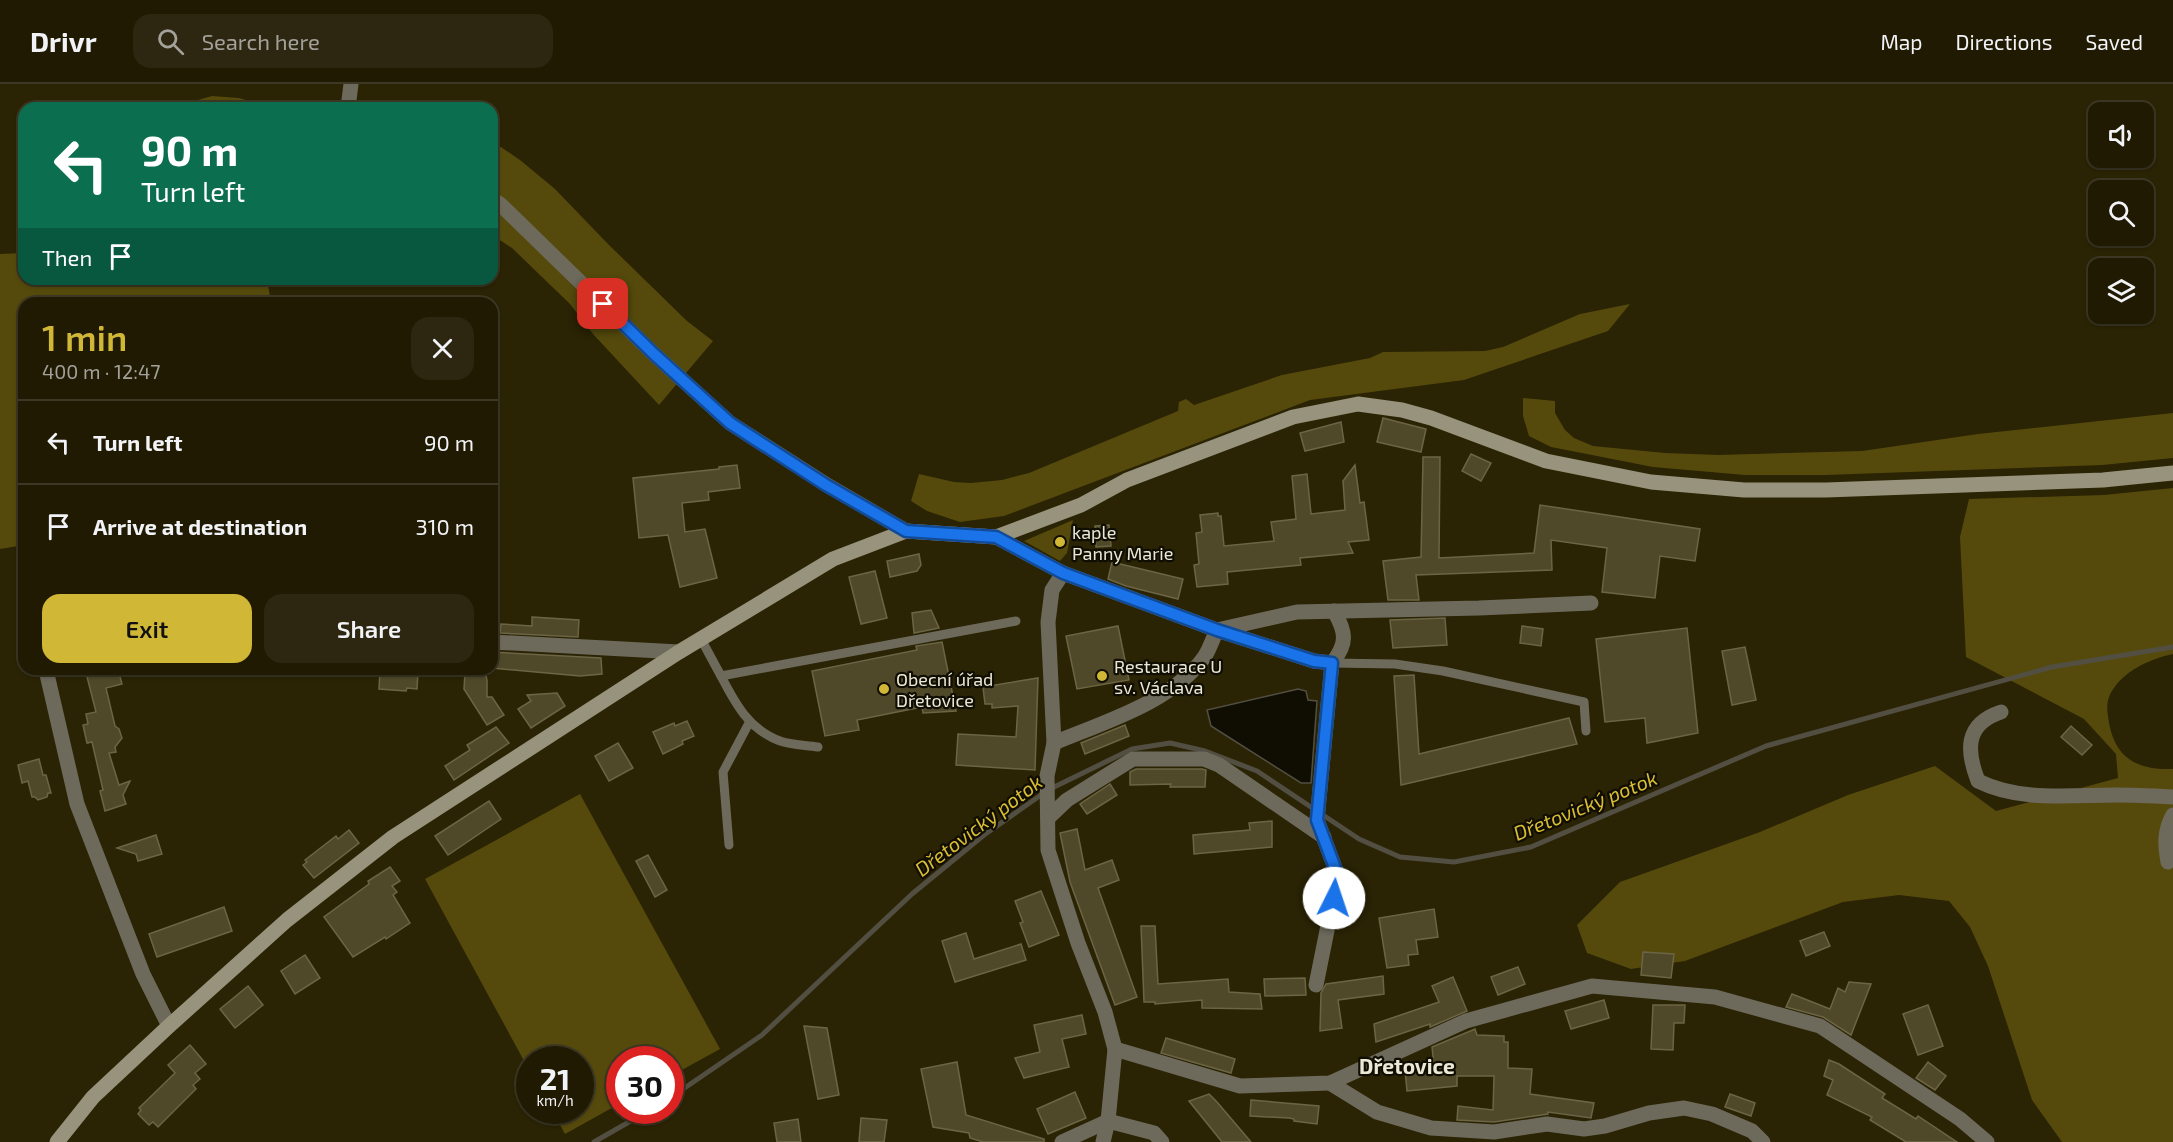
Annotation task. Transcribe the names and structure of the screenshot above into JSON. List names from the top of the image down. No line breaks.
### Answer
{"districts":["Dřetovice"],"water":["Dřetovický potok"],"places":["kaple Panny Marie","Restaurace U sv. Václava","Obecní úřad Dřetovice"],"page":{"header":"Drivr","search":"Search here","nav":["Map","Directions","Saved"],"turn":["90 m","Turn left"],"then":"Then","heading":["1 min","400 m · 12:47"],"list":[{"name":"Turn left","value":"90 m"},{"name":"Arrive at destination","value":"310 m"}],"buttons":["Exit","Share"],"speed":"21 km/h","limit":"30"}}
